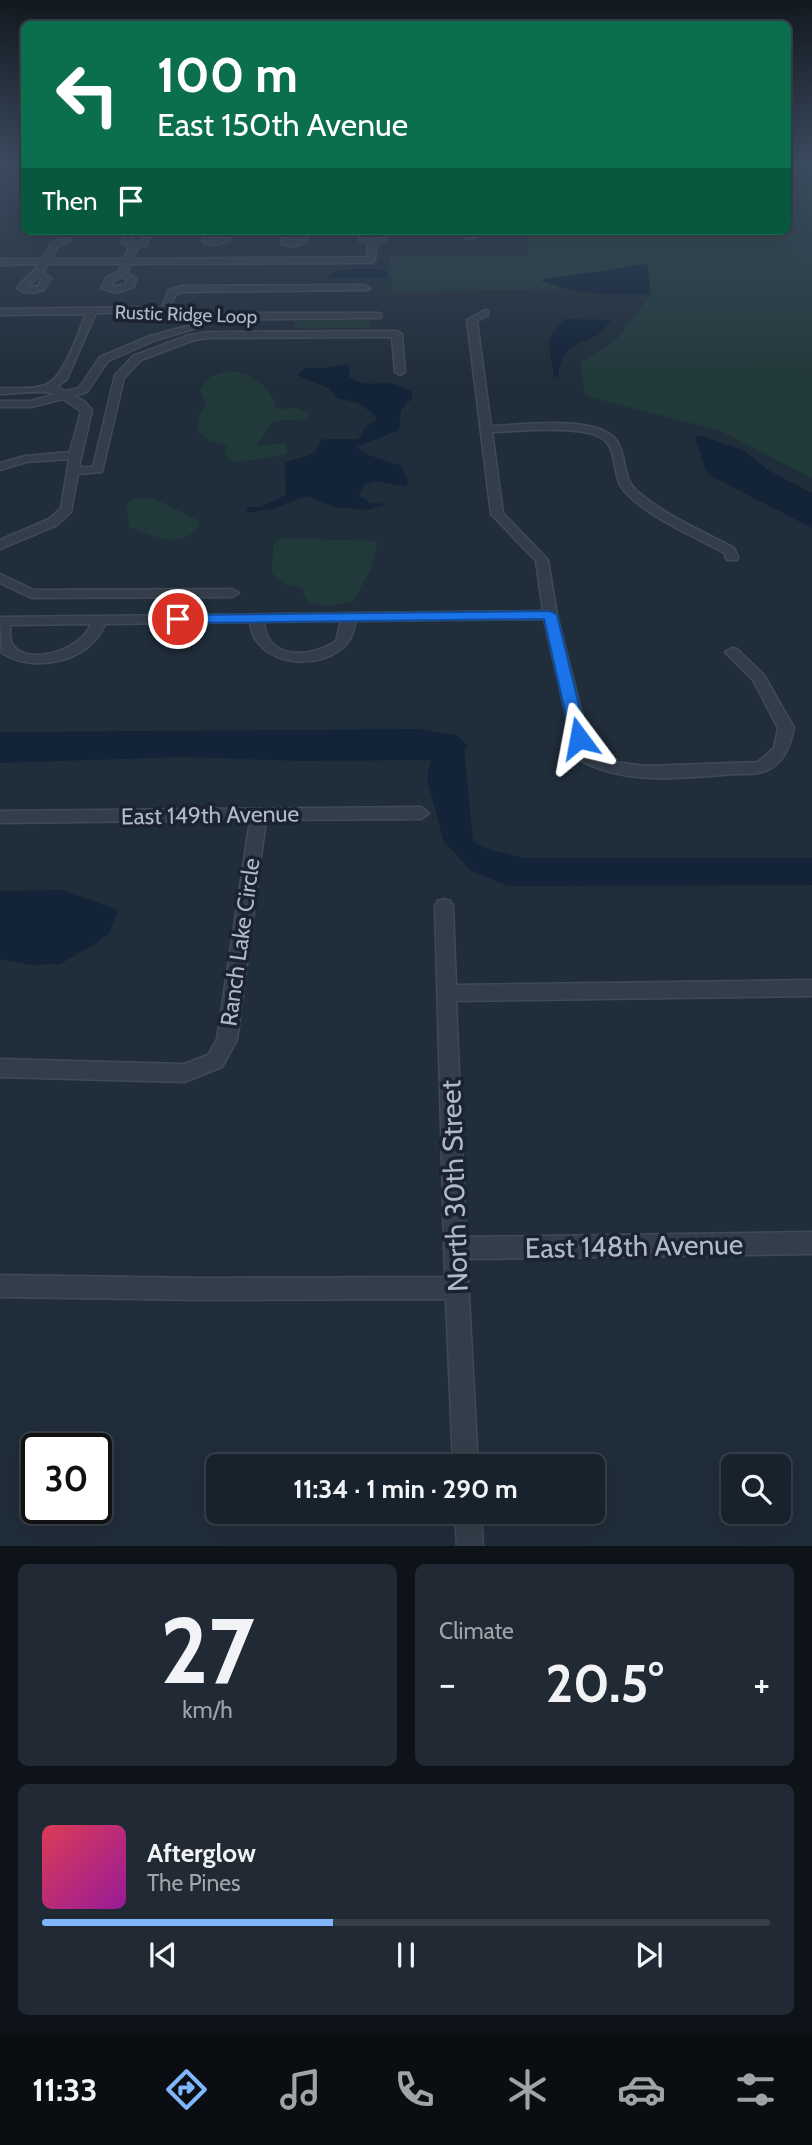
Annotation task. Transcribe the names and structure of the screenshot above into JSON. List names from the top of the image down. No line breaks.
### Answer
{"streets":{"street":["Rustic Ridge Loop","East 149th Avenue","Ranch Lake Circle","North 30th Street","East 148th Avenue"]},"crossings":[["East 149th Avenue","Ranch Lake Circle"],["North 30th Street","East 148th Avenue"]],"page":{"turn":["100 m","East 150th Avenue"],"then":"Then","limit":"30","trip":"11:34 · 1 min · 290 m","tile":[["27","km/h"],"Climate"],"heat":["−","20.5°","+"],"song":["Afterglow","The Pines"],"tabs":"11:33"}}
